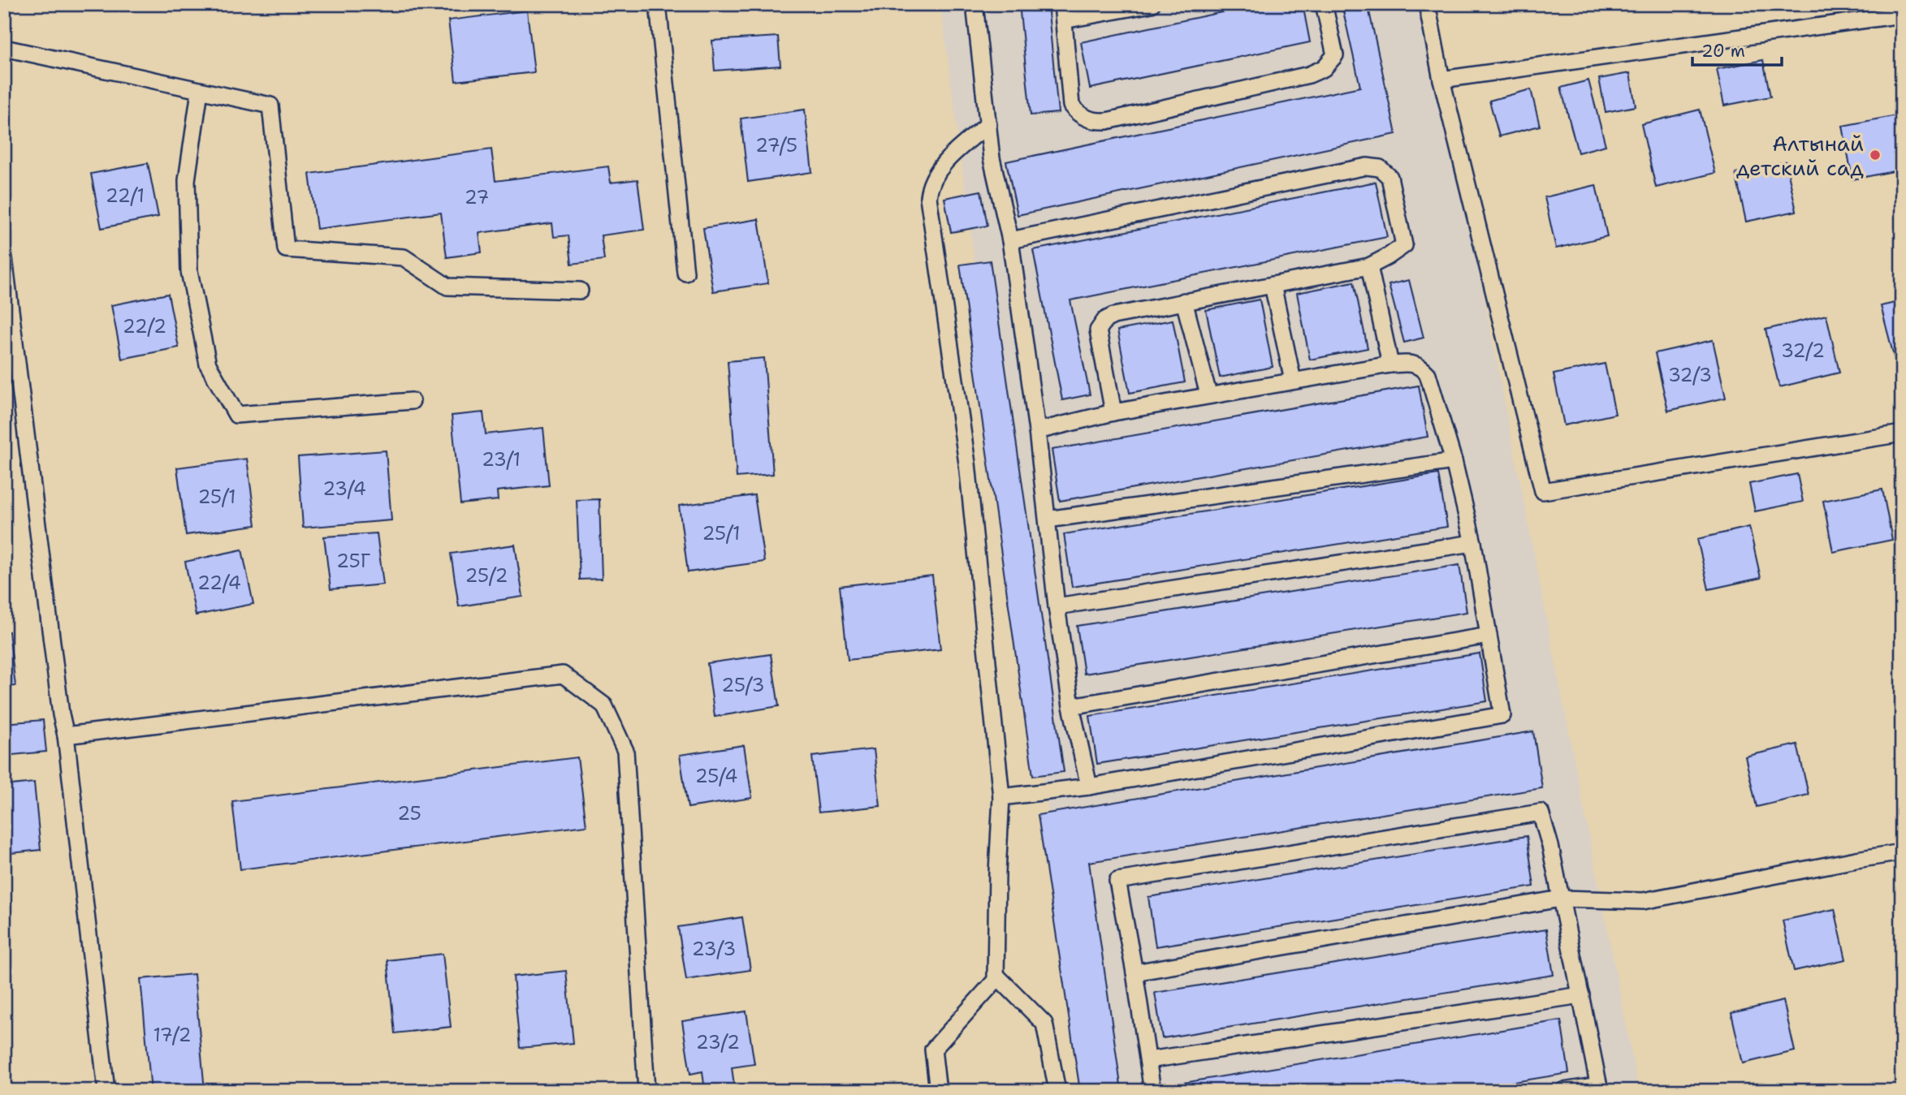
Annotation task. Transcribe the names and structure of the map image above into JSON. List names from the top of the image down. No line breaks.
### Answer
{"places":["Алтынай детский сад"],"house_numbers":["27/5","22/1","27","22/2","32/2","32/3","23/1","23/4","25/1","25/1","25Г","25/2","22/4","25/3","25/4","25","23/3","17/2","23/2"],"scale_bar":"20 m"}
